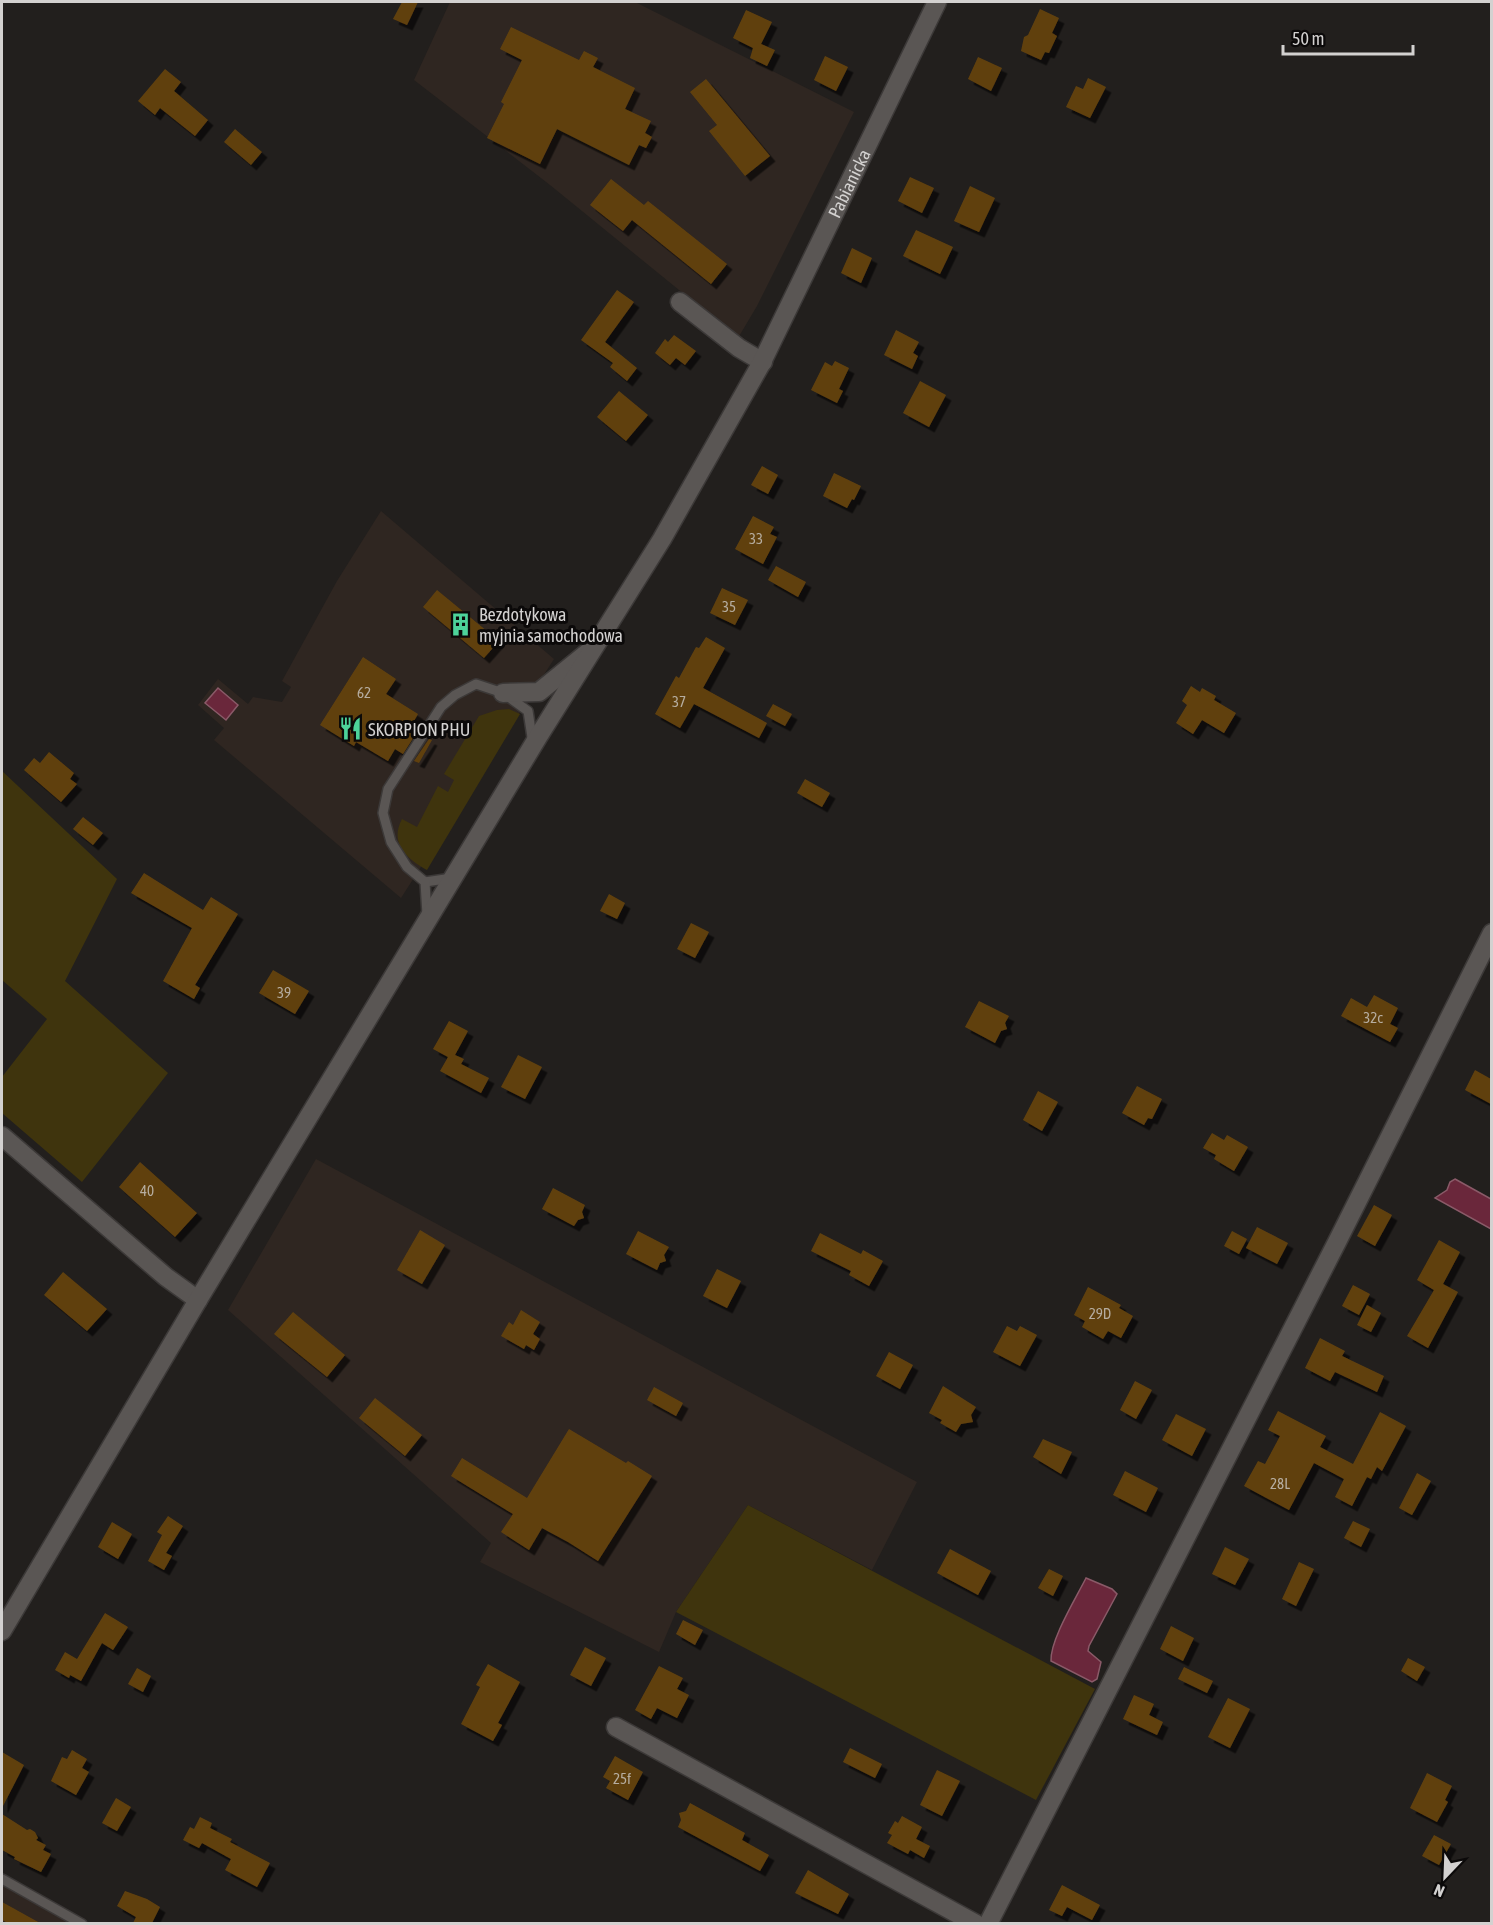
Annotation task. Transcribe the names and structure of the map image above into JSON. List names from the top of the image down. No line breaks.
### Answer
{"streets":{"street":["Pabianicka"]},"places":{"building":["Bezdotykowa myjnia samochodowa"],"restaurant":["SKORPION PHU"]},"house_numbers":["33","35","62","37","39","32c","40","29D","28L","25f"],"scale_bar":"50 m","north":"bottom left"}
